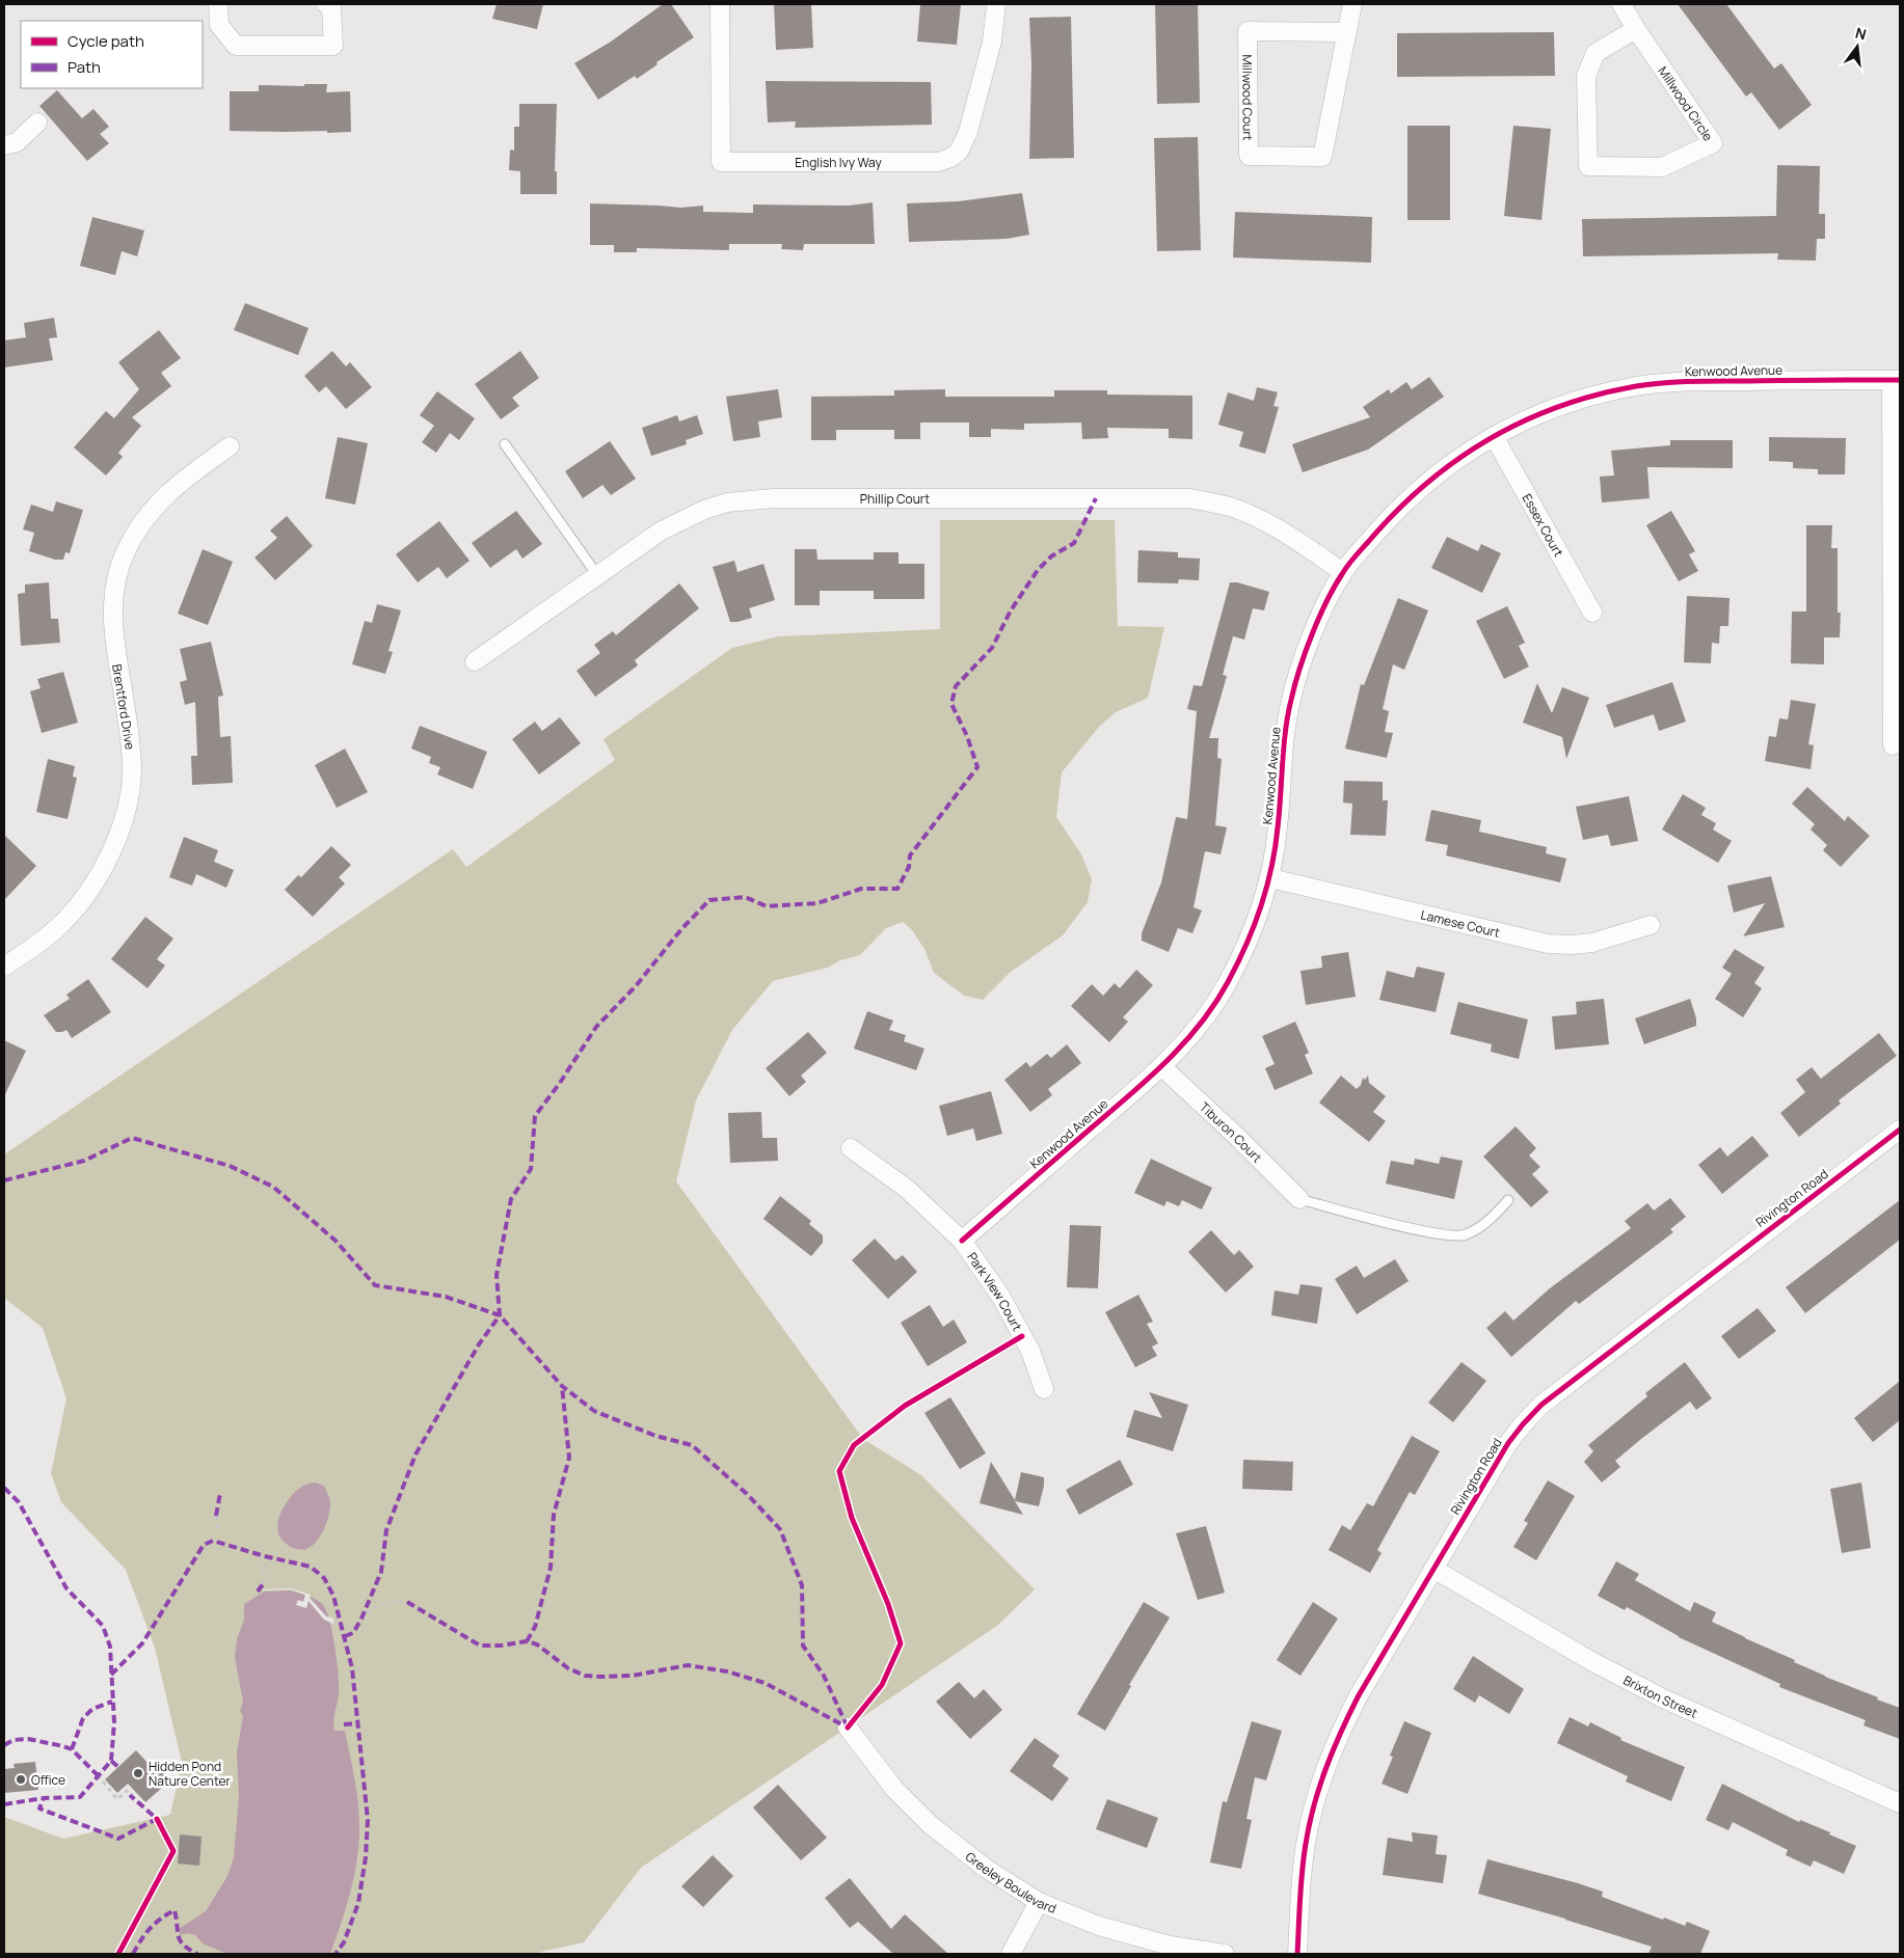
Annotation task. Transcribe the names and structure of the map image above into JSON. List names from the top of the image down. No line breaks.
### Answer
{"streets":{"street":["Millwood Court","Millwood Circle","English Ivy Way","Kenwood Avenue","Phillip Court","Essex Court","Brentford Drive","Lamese Court","Tiburon Court","Rivington Road","Park View Court","Brixton Street","Greeley Boulevard"]},"crossings":[["Kenwood Avenue","Phillip Court"],["Kenwood Avenue","Essex Court"],["Kenwood Avenue","Lamese Court"],["Kenwood Avenue","Tiburon Court"],["Kenwood Avenue","Park View Court"],["Rivington Road","Brixton Street"]],"places":["Hidden Pond Nature Center","Office"],"legend":["Cycle path","Path"],"north":"top"}
